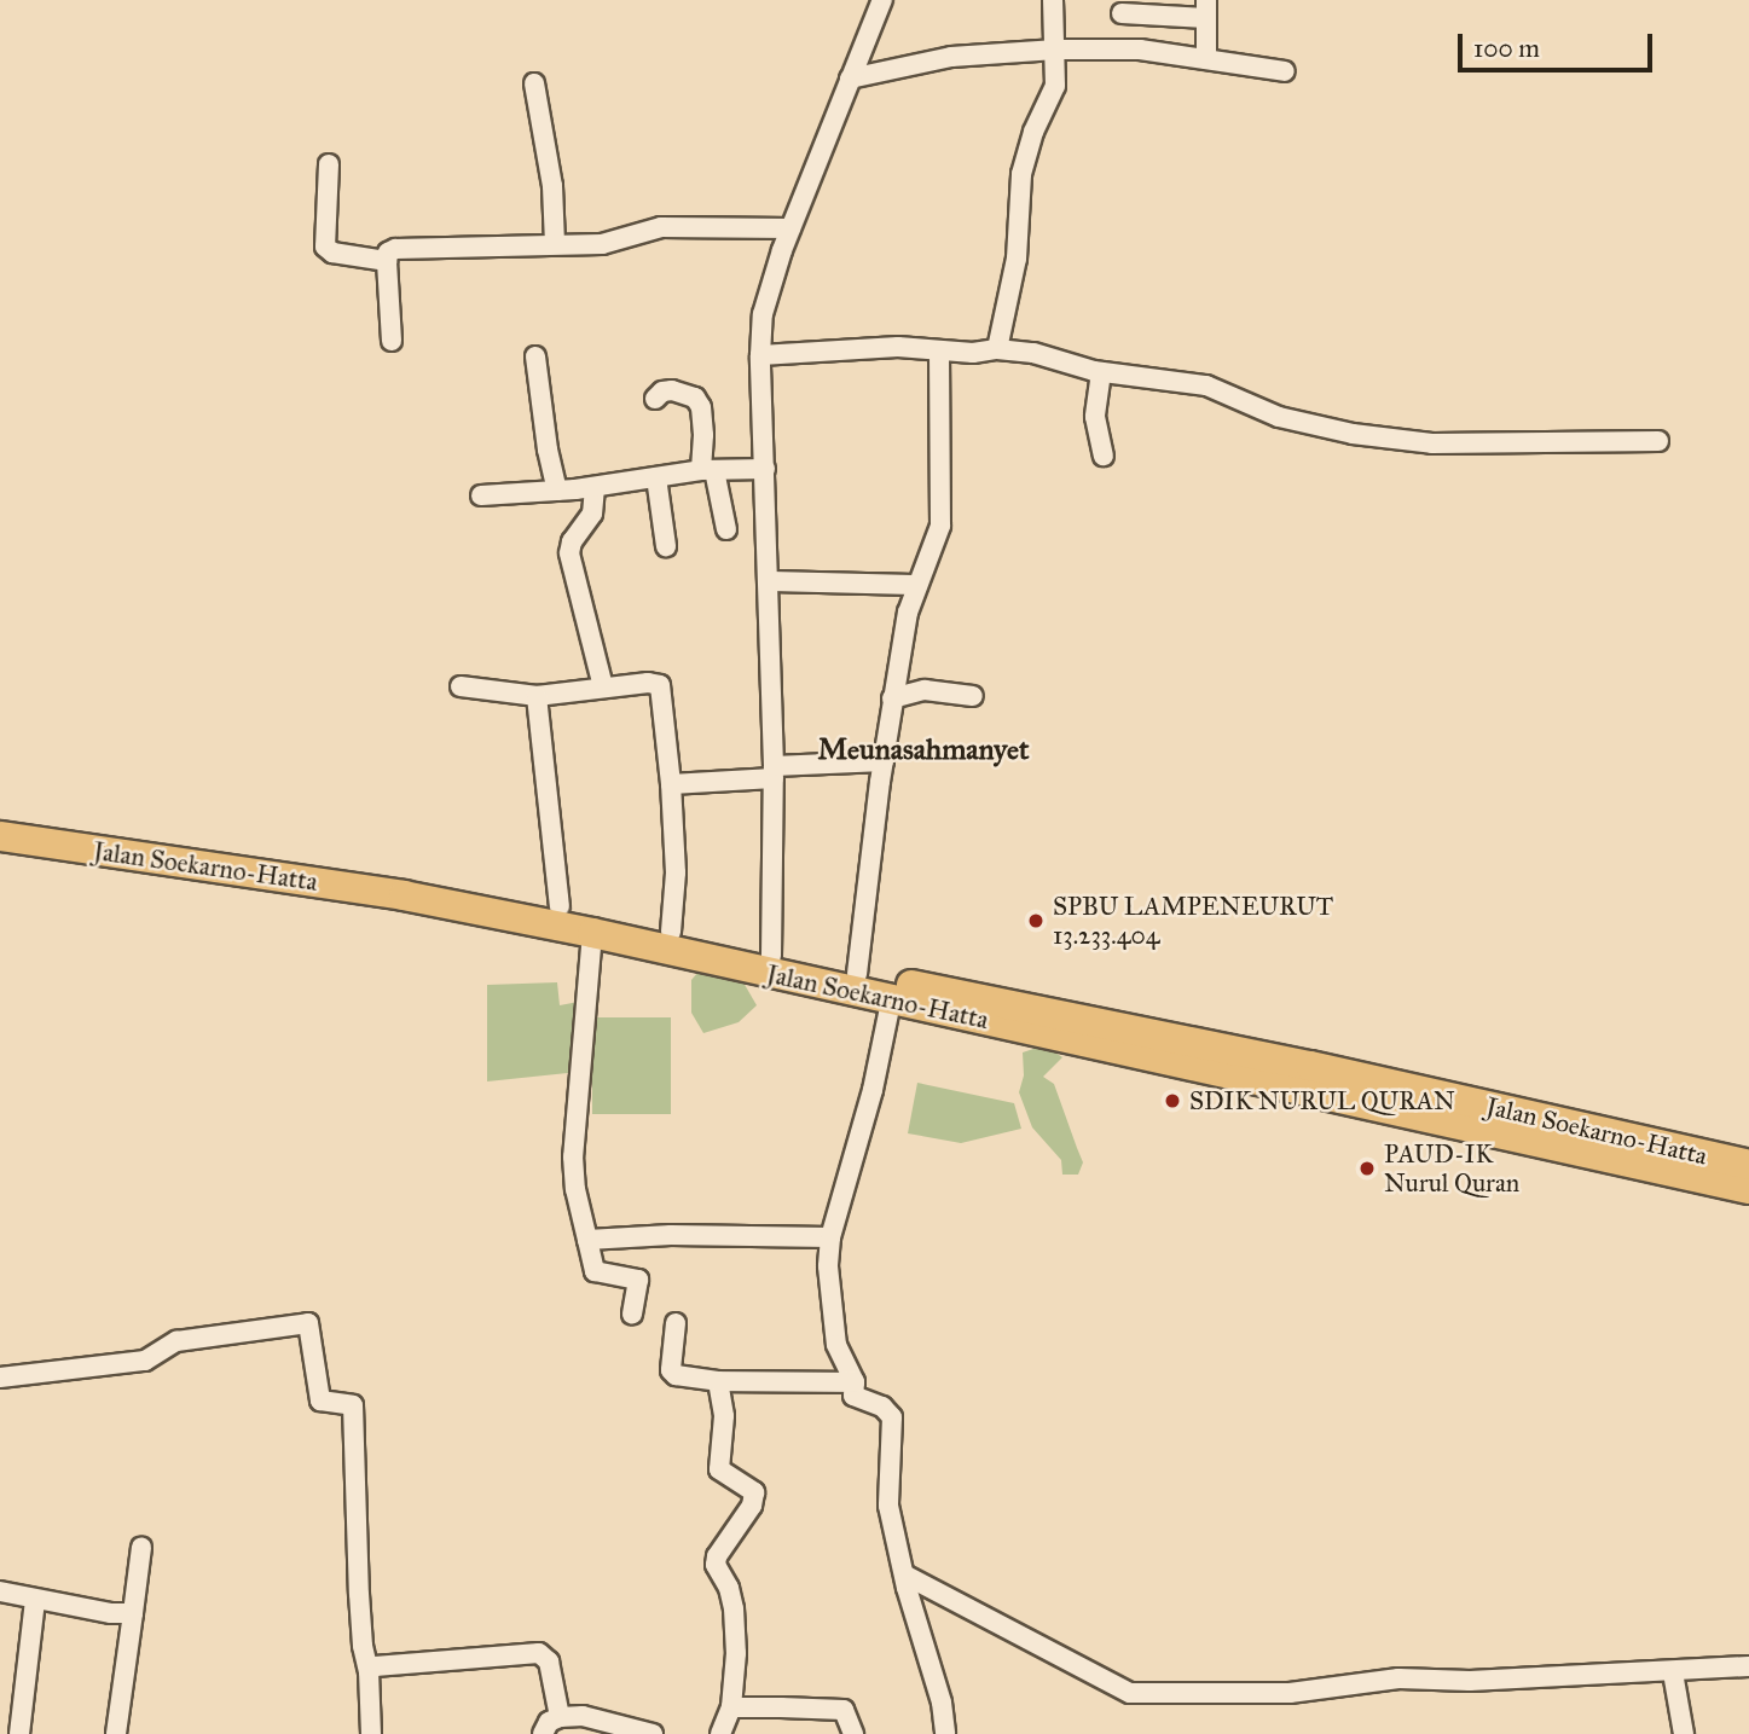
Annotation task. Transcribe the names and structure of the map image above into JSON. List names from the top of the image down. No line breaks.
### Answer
{"streets":{"highway":["Jalan Soekarno-Hatta"]},"districts":["Meunasahmanyet"],"places":["SPBU LAMPENEURUT 13.233.404","SDIK NURUL QURAN","PAUD-IK Nurul Quran"],"scale_bar":"100 m"}
